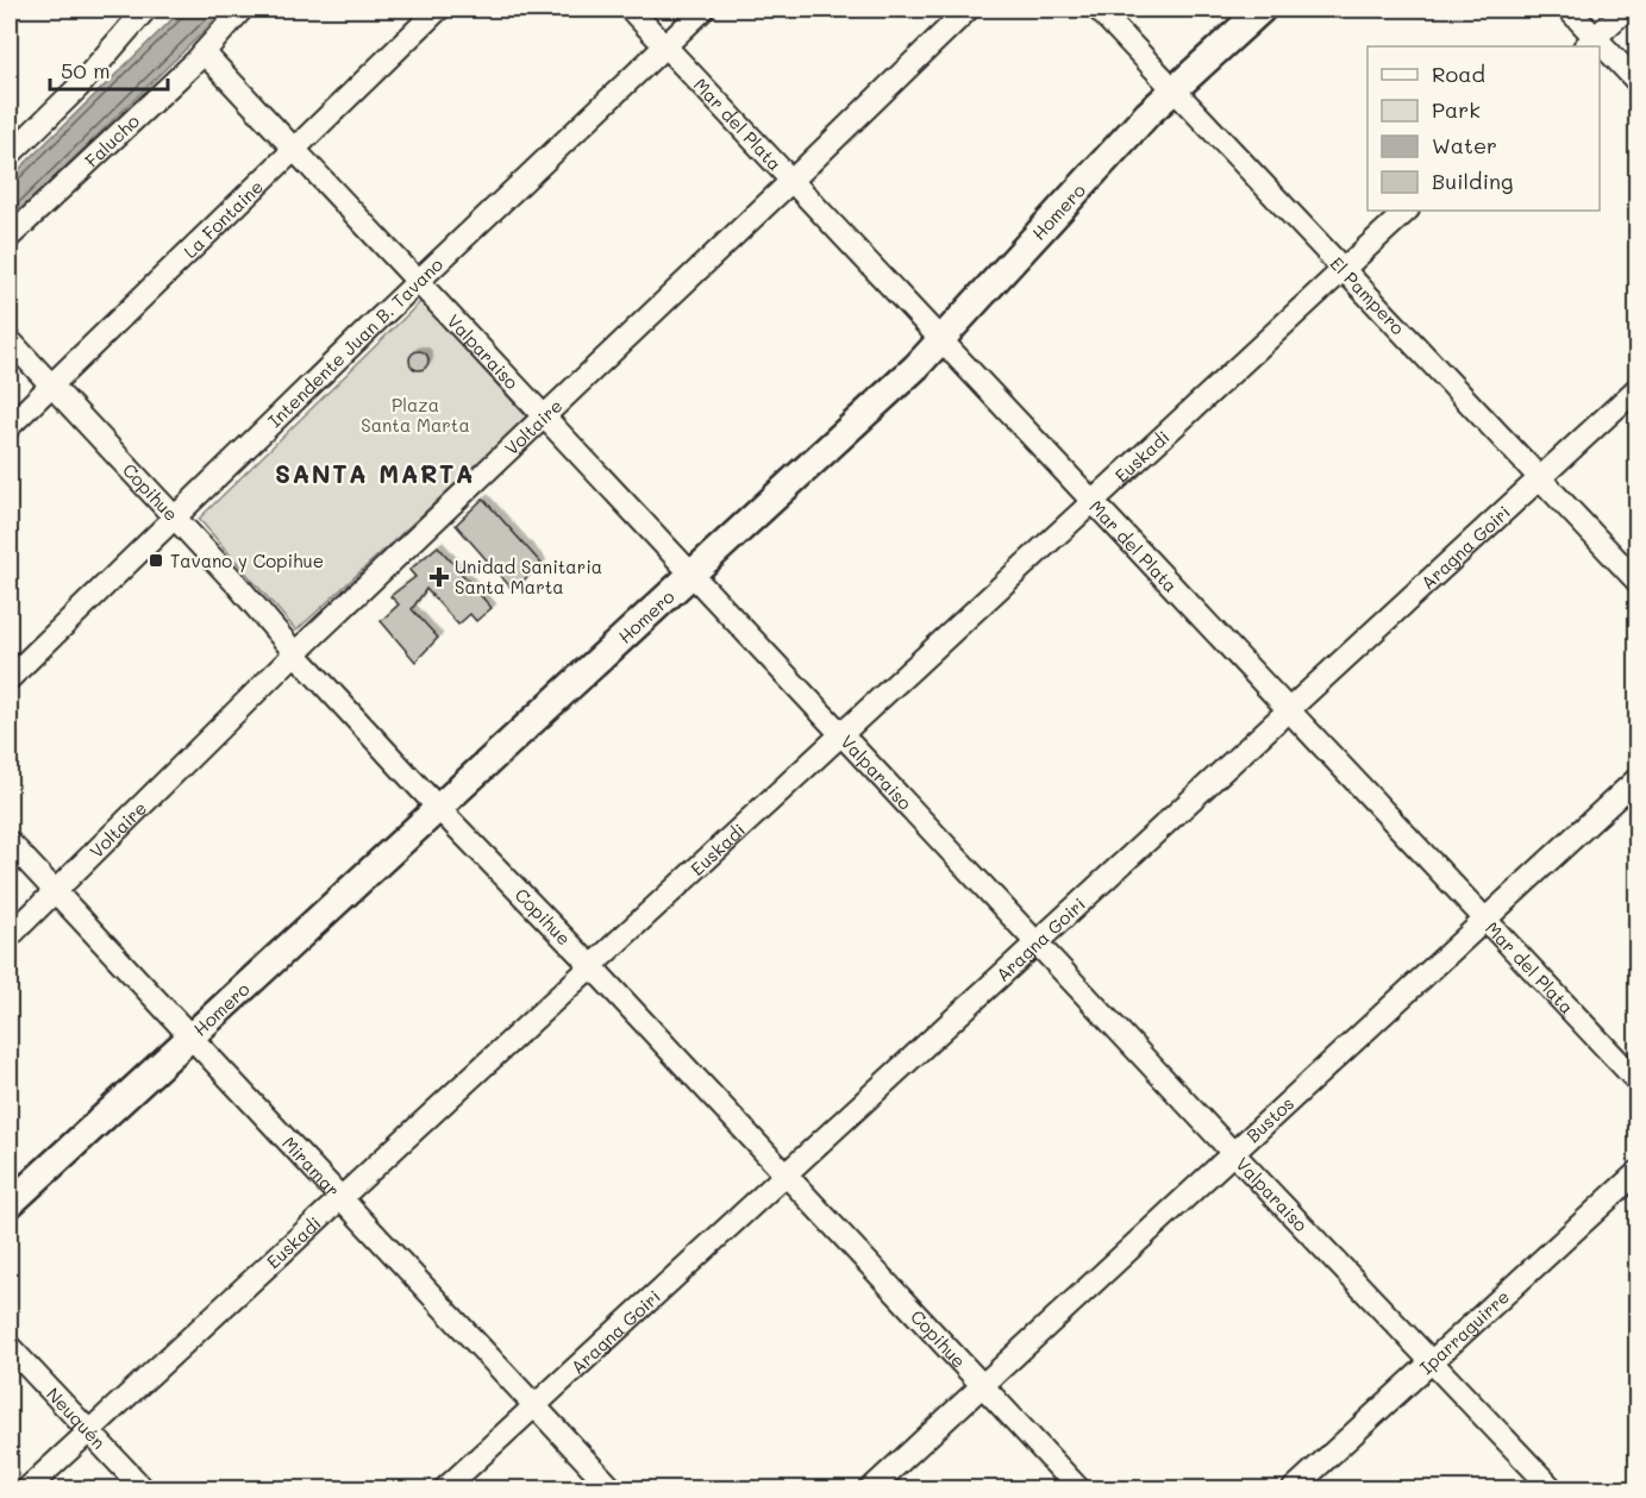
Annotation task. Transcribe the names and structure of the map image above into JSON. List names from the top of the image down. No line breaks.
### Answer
{"streets":{"main road":["Homero"],"street":["Mar del Plata","Falucho","La Fontaine","El Pampero","Intendente Juan B. Tavano","Valparaiso","Voltaire","Euskadi","Copihue","Aragna Goiri","Bustos","Miramar","Iparraguirre","Neuquén"]},"crossings":[["Mar del Plata","Homero"],["Mar del Plata","Intendente Juan B. Tavano"],["Mar del Plata","Voltaire"],["Mar del Plata","Euskadi"],["Mar del Plata","Aragna Goiri"],["Mar del Plata","Bustos"],["Falucho","Valparaiso"],["Homero","El Pampero"],["Homero","Valparaiso"],["Homero","Copihue"],["Homero","Miramar"],["La Fontaine","Valparaiso"],["La Fontaine","Copihue"],["El Pampero","Euskadi"],["El Pampero","Aragna Goiri"],["Intendente Juan B. Tavano","Valparaiso"],["Intendente Juan B. Tavano","Copihue"],["Valparaiso","Voltaire"],["Valparaiso","Euskadi"],["Valparaiso","Aragna Goiri"],["Valparaiso","Bustos"],["Valparaiso","Iparraguirre"],["Voltaire","Copihue"],["Voltaire","Miramar"],["Euskadi","Copihue"],["Euskadi","Miramar"],["Euskadi","Neuquén"],["Copihue","Aragna Goiri"],["Copihue","Bustos"],["Aragna Goiri","Miramar"]],"districts":["SANTA MARTA"],"parks":["Plaza Santa Marta"],"places":{"transit":["Tavano y Copihue"],"health":["Unidad Sanitaria Santa Marta"]},"legend":["Road","Park","Water","Building"],"scale_bar":"50 m"}
